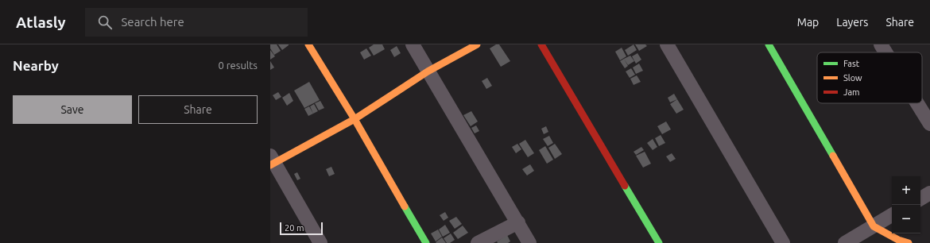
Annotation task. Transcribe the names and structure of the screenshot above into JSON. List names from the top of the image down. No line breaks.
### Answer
{"legend":["Fast","Slow","Jam"],"scale_bar":"20 m","page":{"header":"Atlasly","search":"Search here","nav":["Map","Layers","Share"],"heading":["Nearby","0 results"],"buttons":["Save","Share"],"map_buttons":["+","−"],"scale":"20 m"}}
